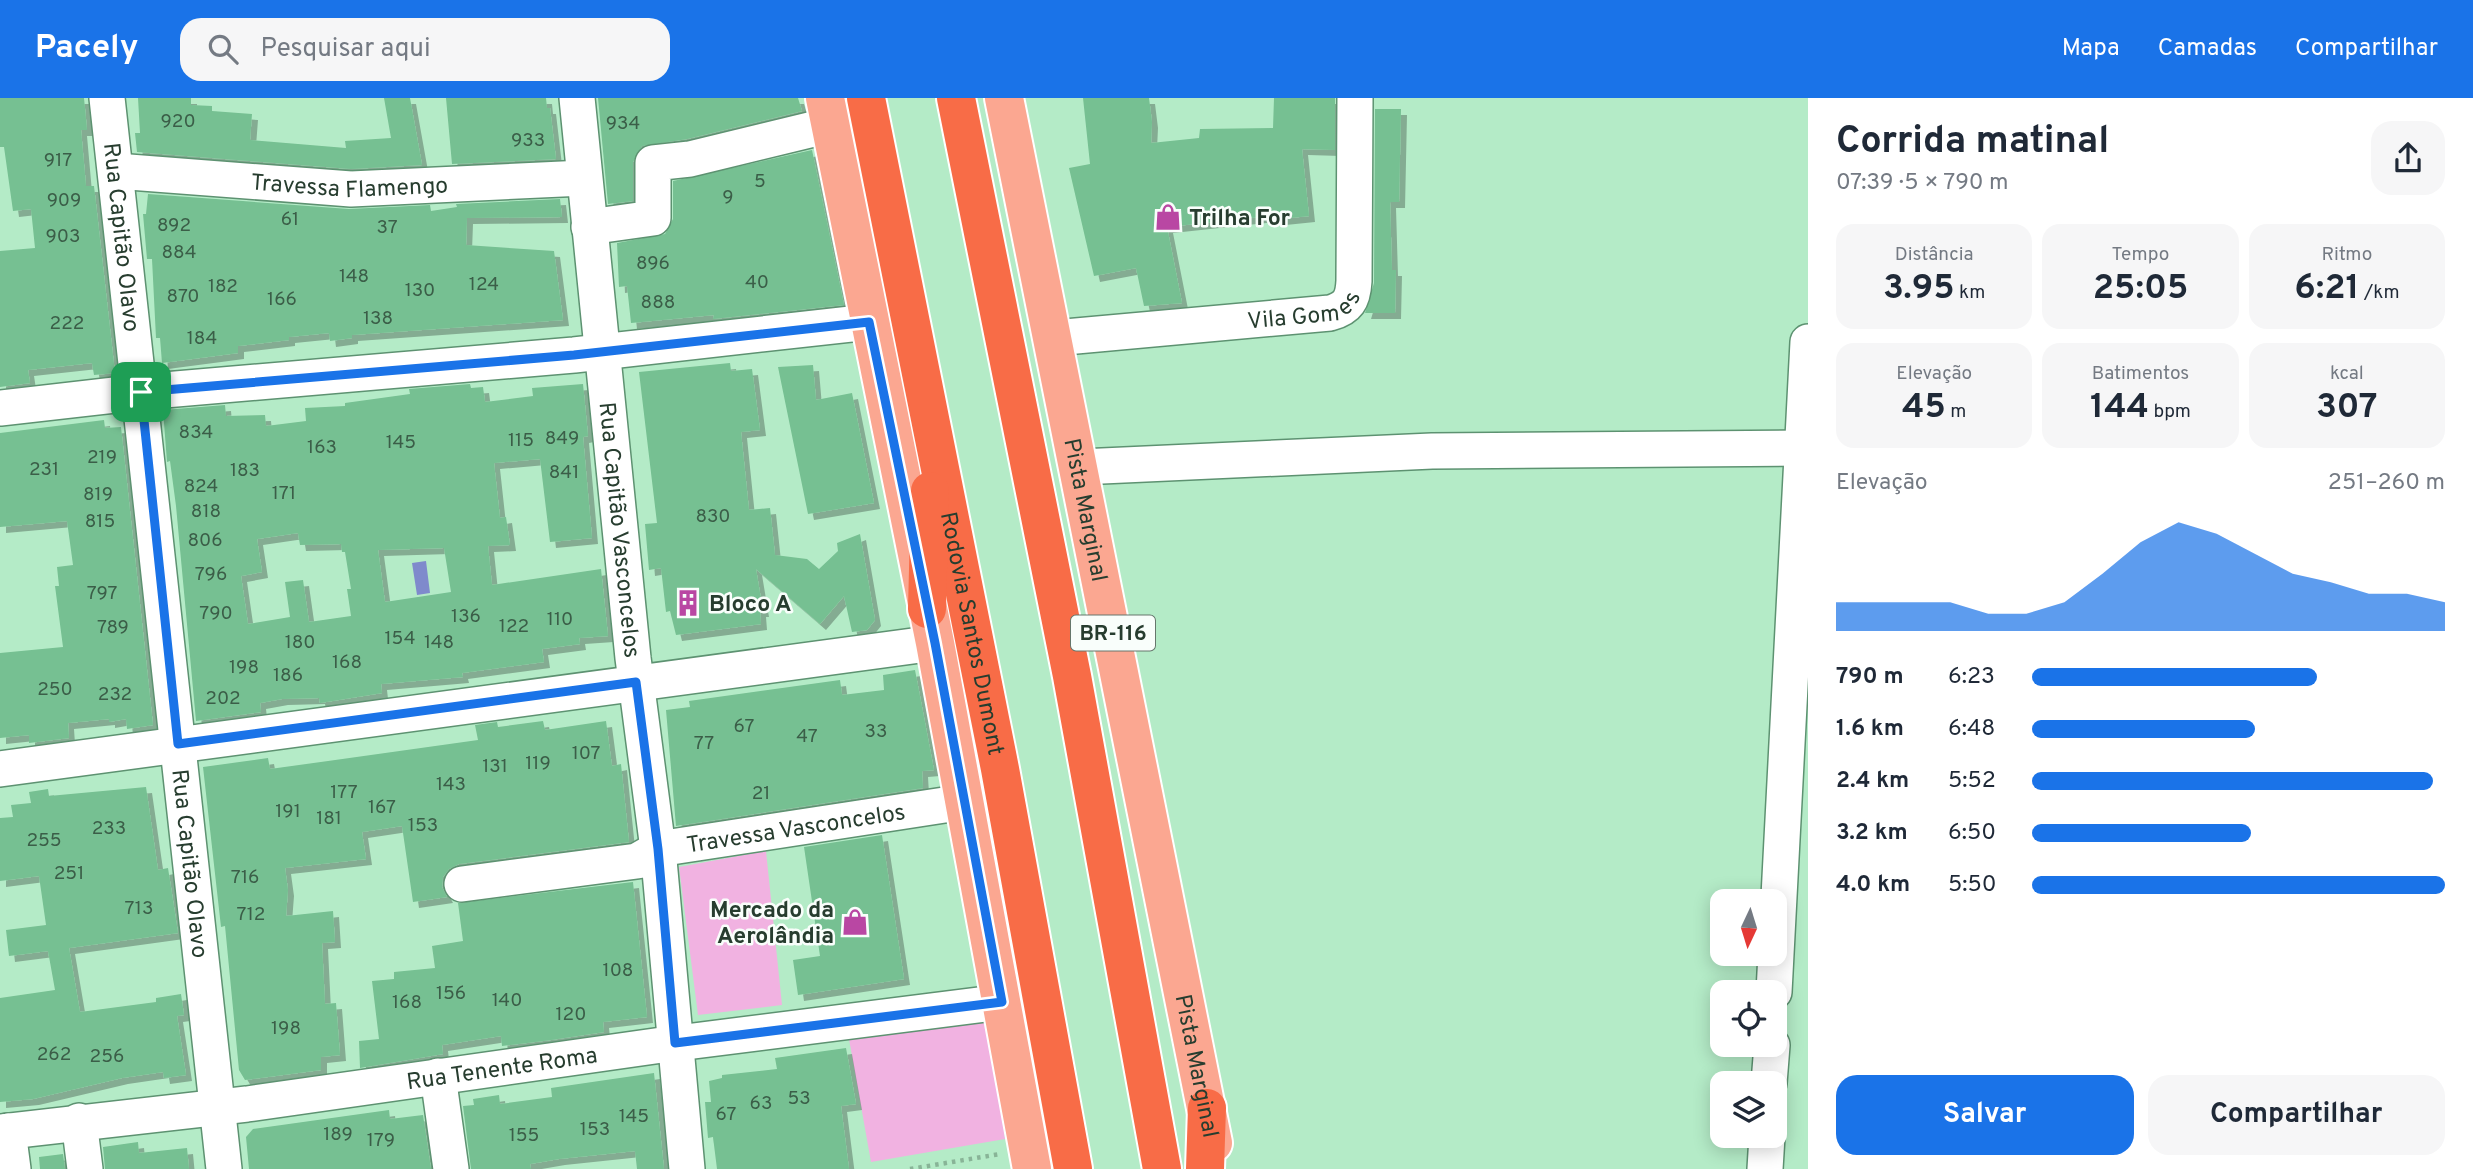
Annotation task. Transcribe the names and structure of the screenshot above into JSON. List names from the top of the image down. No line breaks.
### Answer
{"streets":{"highway":["Rodovia Santos Dumont","BR-116"],"main road":["Pista Marginal"],"street":["Travessa Flamengo","Rua Capitão Olavo","Vila Gomes","Rua Capitão Vasconcelos","Travessa Vasconcelos","Rua Tenente Roma"]},"crossings":[["Travessa Flamengo","Rua Capitão Olavo"],["Travessa Flamengo","Rua Capitão Vasconcelos"],["Rua Capitão Olavo","Rua Tenente Roma"],["Vila Gomes","Pista Marginal"],["Rua Capitão Vasconcelos","Travessa Vasconcelos"],["Rua Capitão Vasconcelos","Rua Tenente Roma"]],"places":{"shop":["Trilha For","Mercado da Aerolândia"],"building":["Bloco A"]},"house_numbers":["920","934","933","917","5","9","909","61","892","37","903","884","896","148","40","124","182","130","870","166","888","138","222","184","834","849","115","145","163","219","231","183","841","824","171","819","818","830","815","806","796","797","790","136","110","122","789","154","180","148","168","198","186","250","232","202","67","33","47","77","107","119","131","143","177","21","167","191","181","153","233","255","251","716","713","712","108","156","140","168","120","198","262","256","53","63","67","145","153","189","155","179"],"north":"bottom","page":{"header":"Pacely","search":"Pesquisar aqui","nav":["Mapa","Camadas","Compartilhar"],"heading":["Corrida matinal","07:39 · 5 × 790 m"],"stats":[["Distância","3.95 km"],["Tempo","25:05"],["Ritmo","6:21 /km"],["Elevação","45 m"],["Batimentos","144 bpm"],["kcal","307"]],"chart":["Elevação","251–260 m"],"list":[{"name":"790 m","note":"6:23"},{"name":"1.6 km","note":"6:48"},{"name":"2.4 km","note":"5:52"},{"name":"3.2 km","note":"6:50"},{"name":"4.0 km","note":"5:50"}],"buttons":["Salvar","Compartilhar"]}}
